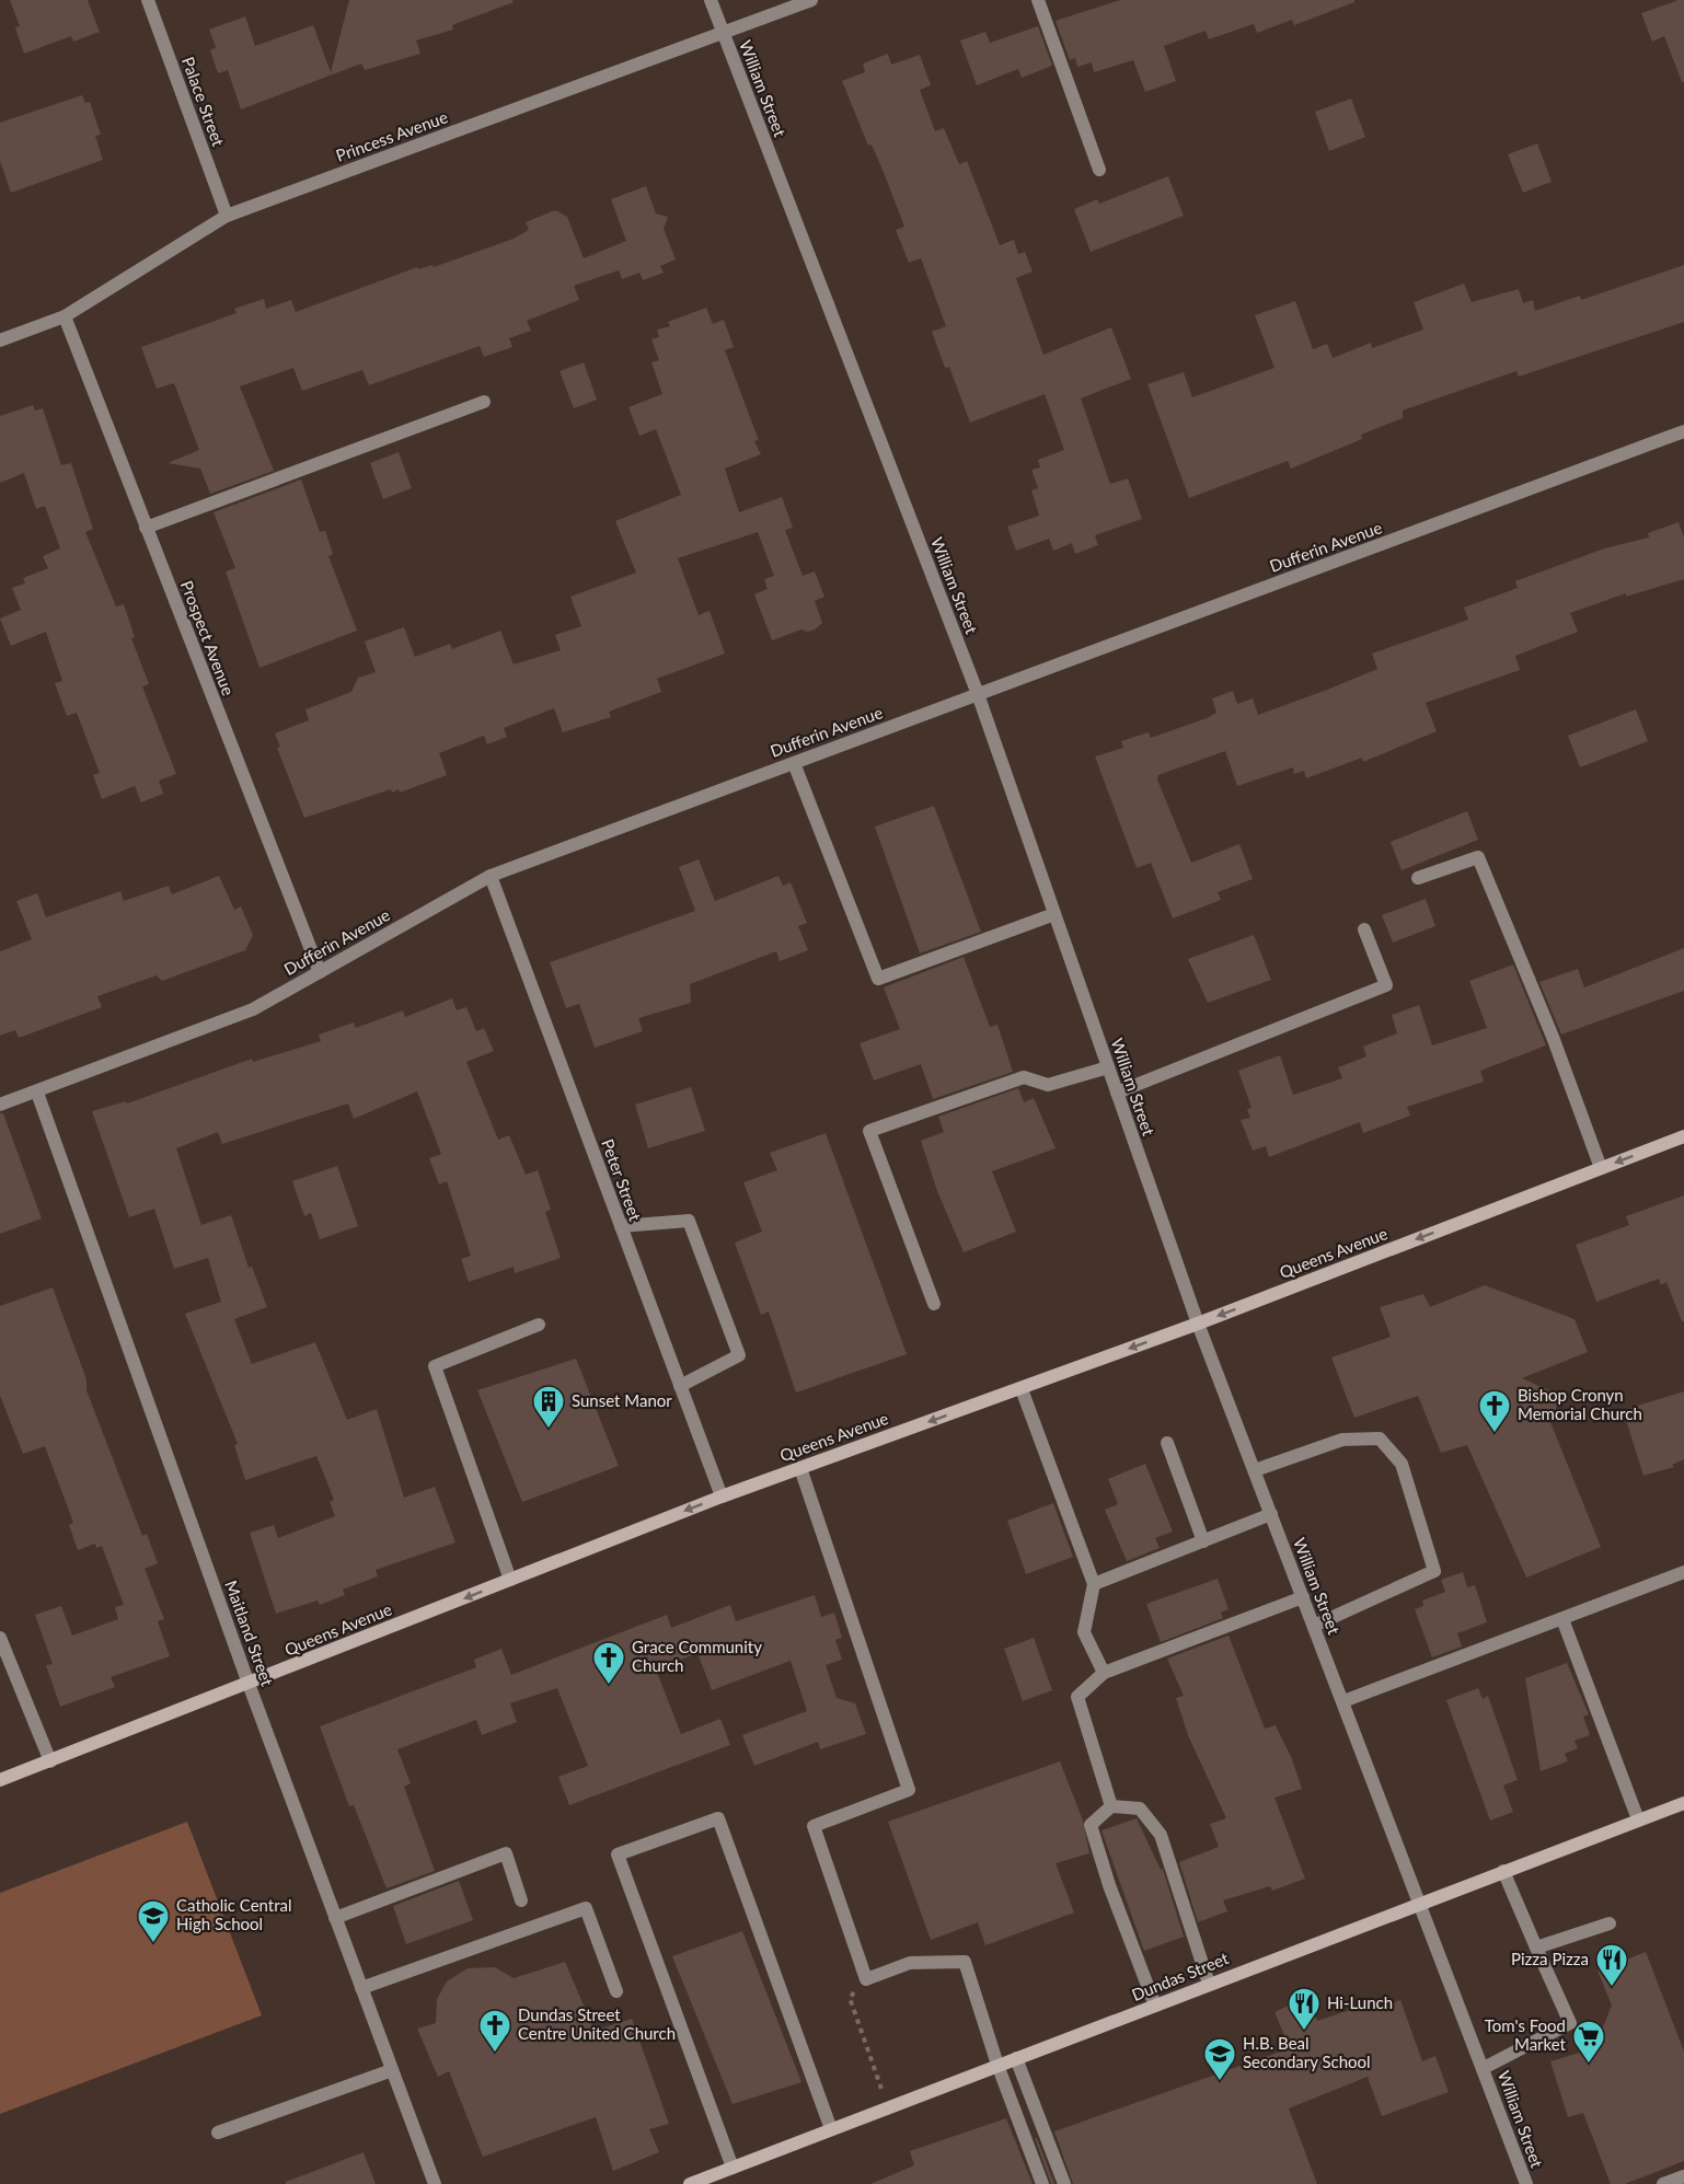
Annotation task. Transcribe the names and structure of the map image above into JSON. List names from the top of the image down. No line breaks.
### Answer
{"streets":{"main road":["Queens Avenue","Dundas Street"],"street":["William Street","Palace Street","Princess Avenue","Dufferin Avenue","Prospect Avenue","Peter Street","Maitland Street"]},"crossings":[["William Street","Princess Avenue"],["William Street","Dufferin Avenue"],["William Street","Queens Avenue"],["William Street","Dundas Street"],["Palace Street","Princess Avenue"],["Princess Avenue","Prospect Avenue"],["Dufferin Avenue","Prospect Avenue"],["Dufferin Avenue","Peter Street"],["Dufferin Avenue","Maitland Street"],["Peter Street","Queens Avenue"],["Queens Avenue","Maitland Street"]],"one_way":["Queens Avenue"],"places":{"building":["Sunset Manor"],"church":["Bishop Cronyn Memorial Church","Grace Community Church","Dundas Street Centre United Church"],"school or university":["Catholic Central High School","H.B. Beal Secondary School"],"restaurant":["Pizza Pizza","Hi-Lunch"],"supermarket":["Tom's Food Market"]}}
